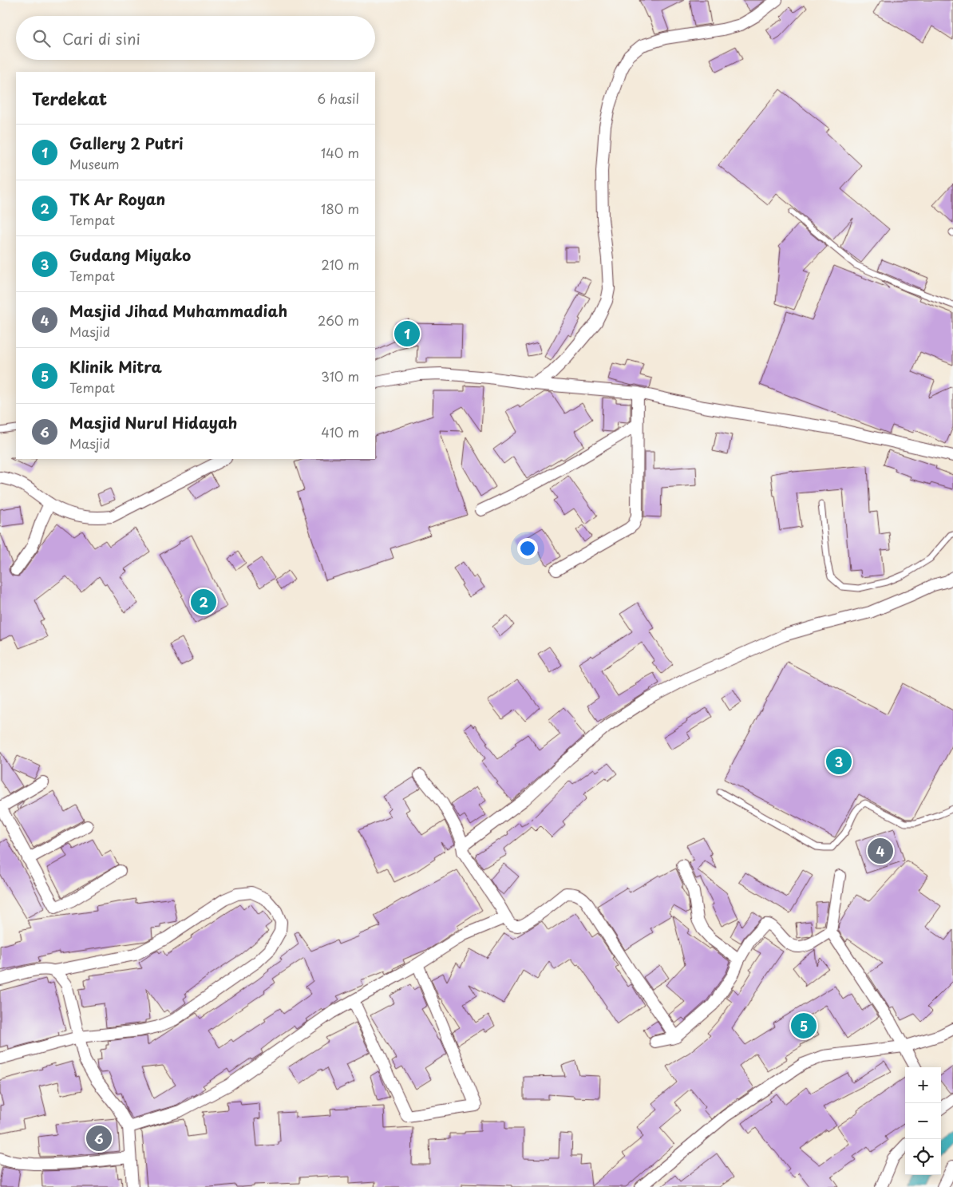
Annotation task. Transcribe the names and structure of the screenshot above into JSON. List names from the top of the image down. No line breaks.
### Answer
{"page":{"search":"Cari di sini","heading":["Terdekat","6 hasil"],"list":[{"mark":"1","name":"Gallery 2 Putri","note":"Museum","value":"140 m"},{"mark":"2","name":"TK Ar Royan","note":"Tempat","value":"180 m"},{"mark":"3","name":"Gudang Miyako","note":"Tempat","value":"210 m"},{"mark":"4","name":"Masjid Jihad Muhammadiah","note":"Masjid","value":"260 m"},{"mark":"5","name":"Klinik Mitra","note":"Tempat","value":"310 m"},{"mark":"6","name":"Masjid Nurul Hidayah","note":"Masjid","value":"410 m"}],"pins":["1","2","3","4","5","6"],"map_buttons":["+","−"]}}
